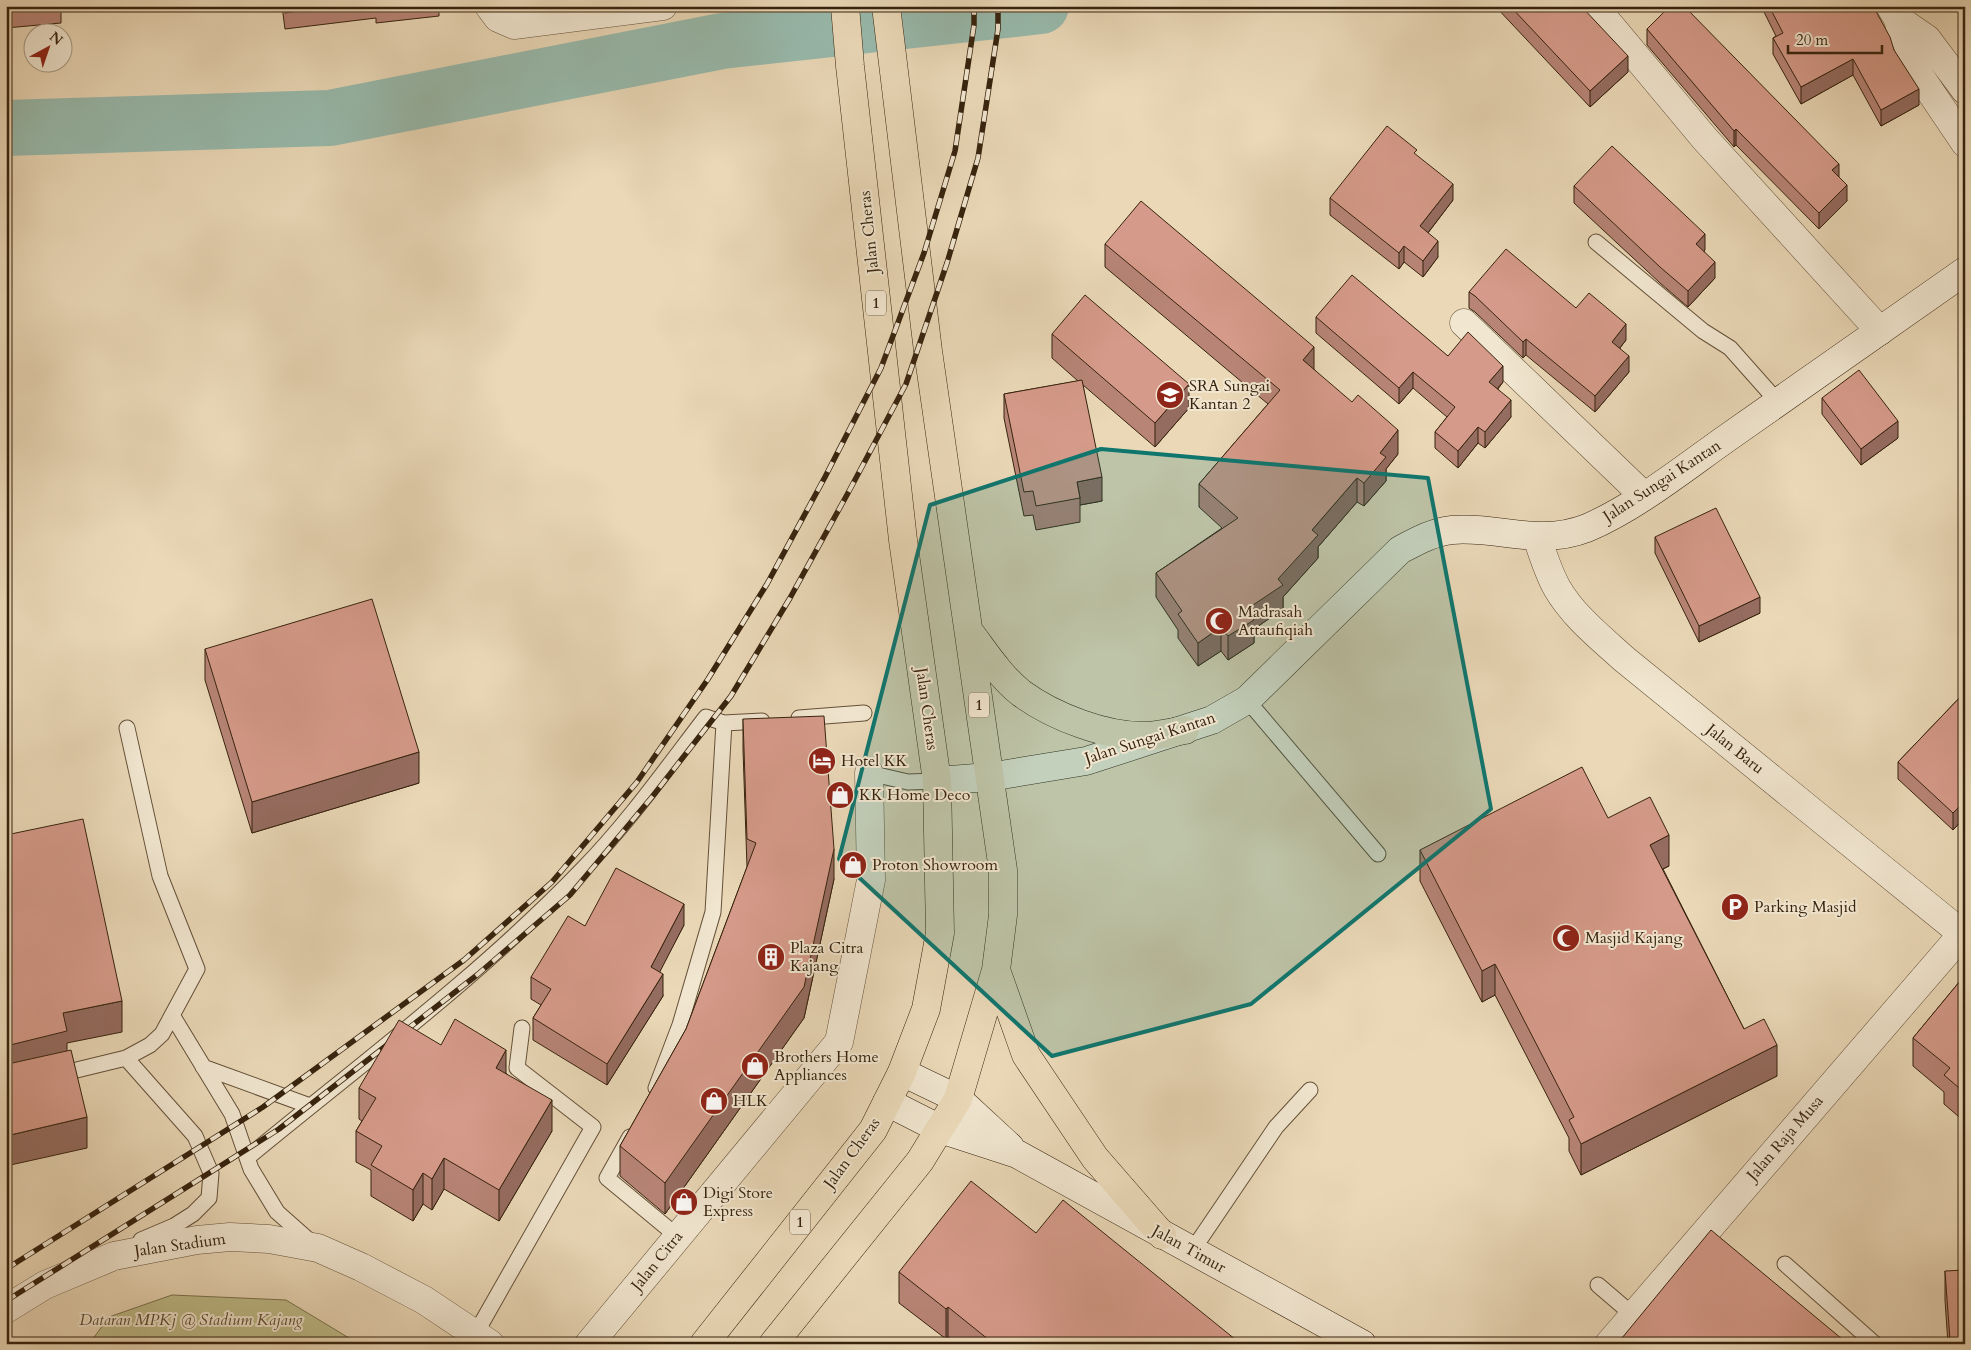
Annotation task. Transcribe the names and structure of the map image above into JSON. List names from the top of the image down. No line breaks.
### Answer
{"streets":{"main road":["Jalan Cheras","1"],"street":["Jalan Sungai Kantan","Jalan Baru","Jalan Raja Musa","Jalan Stadium","Jalan Timur","Jalan Citra"]},"crossings":[["Jalan Cheras","Jalan Sungai Kantan"],["Jalan Cheras","Jalan Timur"],["1","Jalan Sungai Kantan"],["1","Jalan Timur"],["Jalan Sungai Kantan","Jalan Baru"],["Jalan Baru","Jalan Raja Musa"]],"parks":["Dataran MPKj @ Stadium Kajang"],"places":{"school or university":["SRA Sungai Kantan 2"],"mosque":["Madrasah Attaufiqiah","Masjid Kajang"],"hotel":["Hotel KK"],"shop":["KK Home Deco","Proton Showroom","Brothers Home Appliances","HLK","Digi Store Express"],"parking":["Parking Masjid"],"building":["Plaza Citra Kajang"]},"scale_bar":"20 m","north":"top right"}
